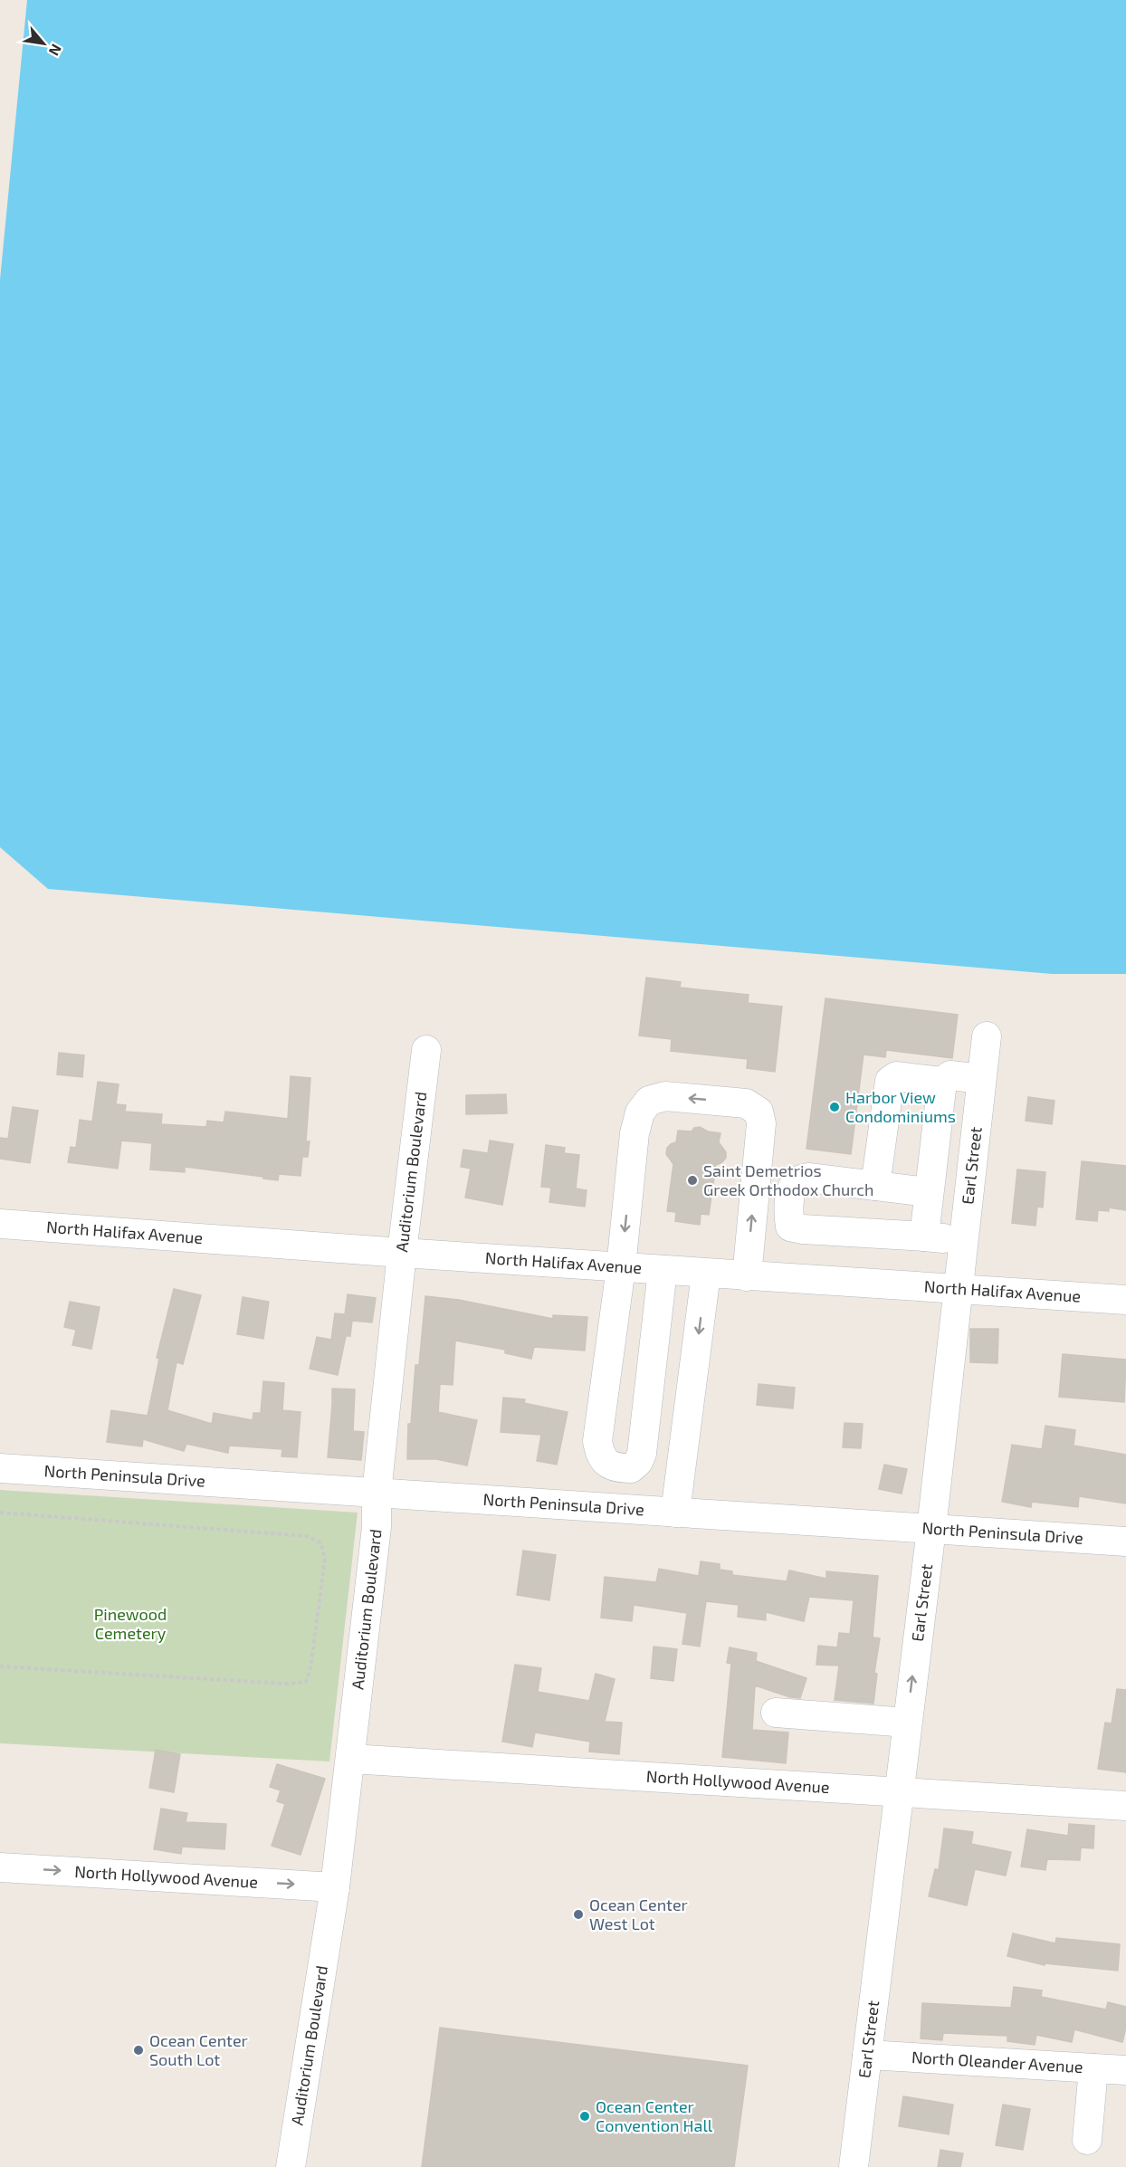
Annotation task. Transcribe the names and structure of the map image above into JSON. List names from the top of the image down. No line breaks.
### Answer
{"streets":{"street":["Earl Street","Auditorium Boulevard","North Halifax Avenue","North Peninsula Drive","North Hollywood Avenue","North Oleander Avenue"]},"crossings":[["Earl Street","North Halifax Avenue"],["Earl Street","North Peninsula Drive"],["Earl Street","North Hollywood Avenue"],["Earl Street","North Oleander Avenue"],["Auditorium Boulevard","North Halifax Avenue"],["Auditorium Boulevard","North Peninsula Drive"],["Auditorium Boulevard","North Hollywood Avenue"]],"parks":["Pinewood Cemetery"],"places":["Harbor View Condominiums","Saint Demetrios Greek Orthodox Church","Ocean Center West Lot","Ocean Center South Lot","Ocean Center Convention Hall"],"north":"bottom right"}
